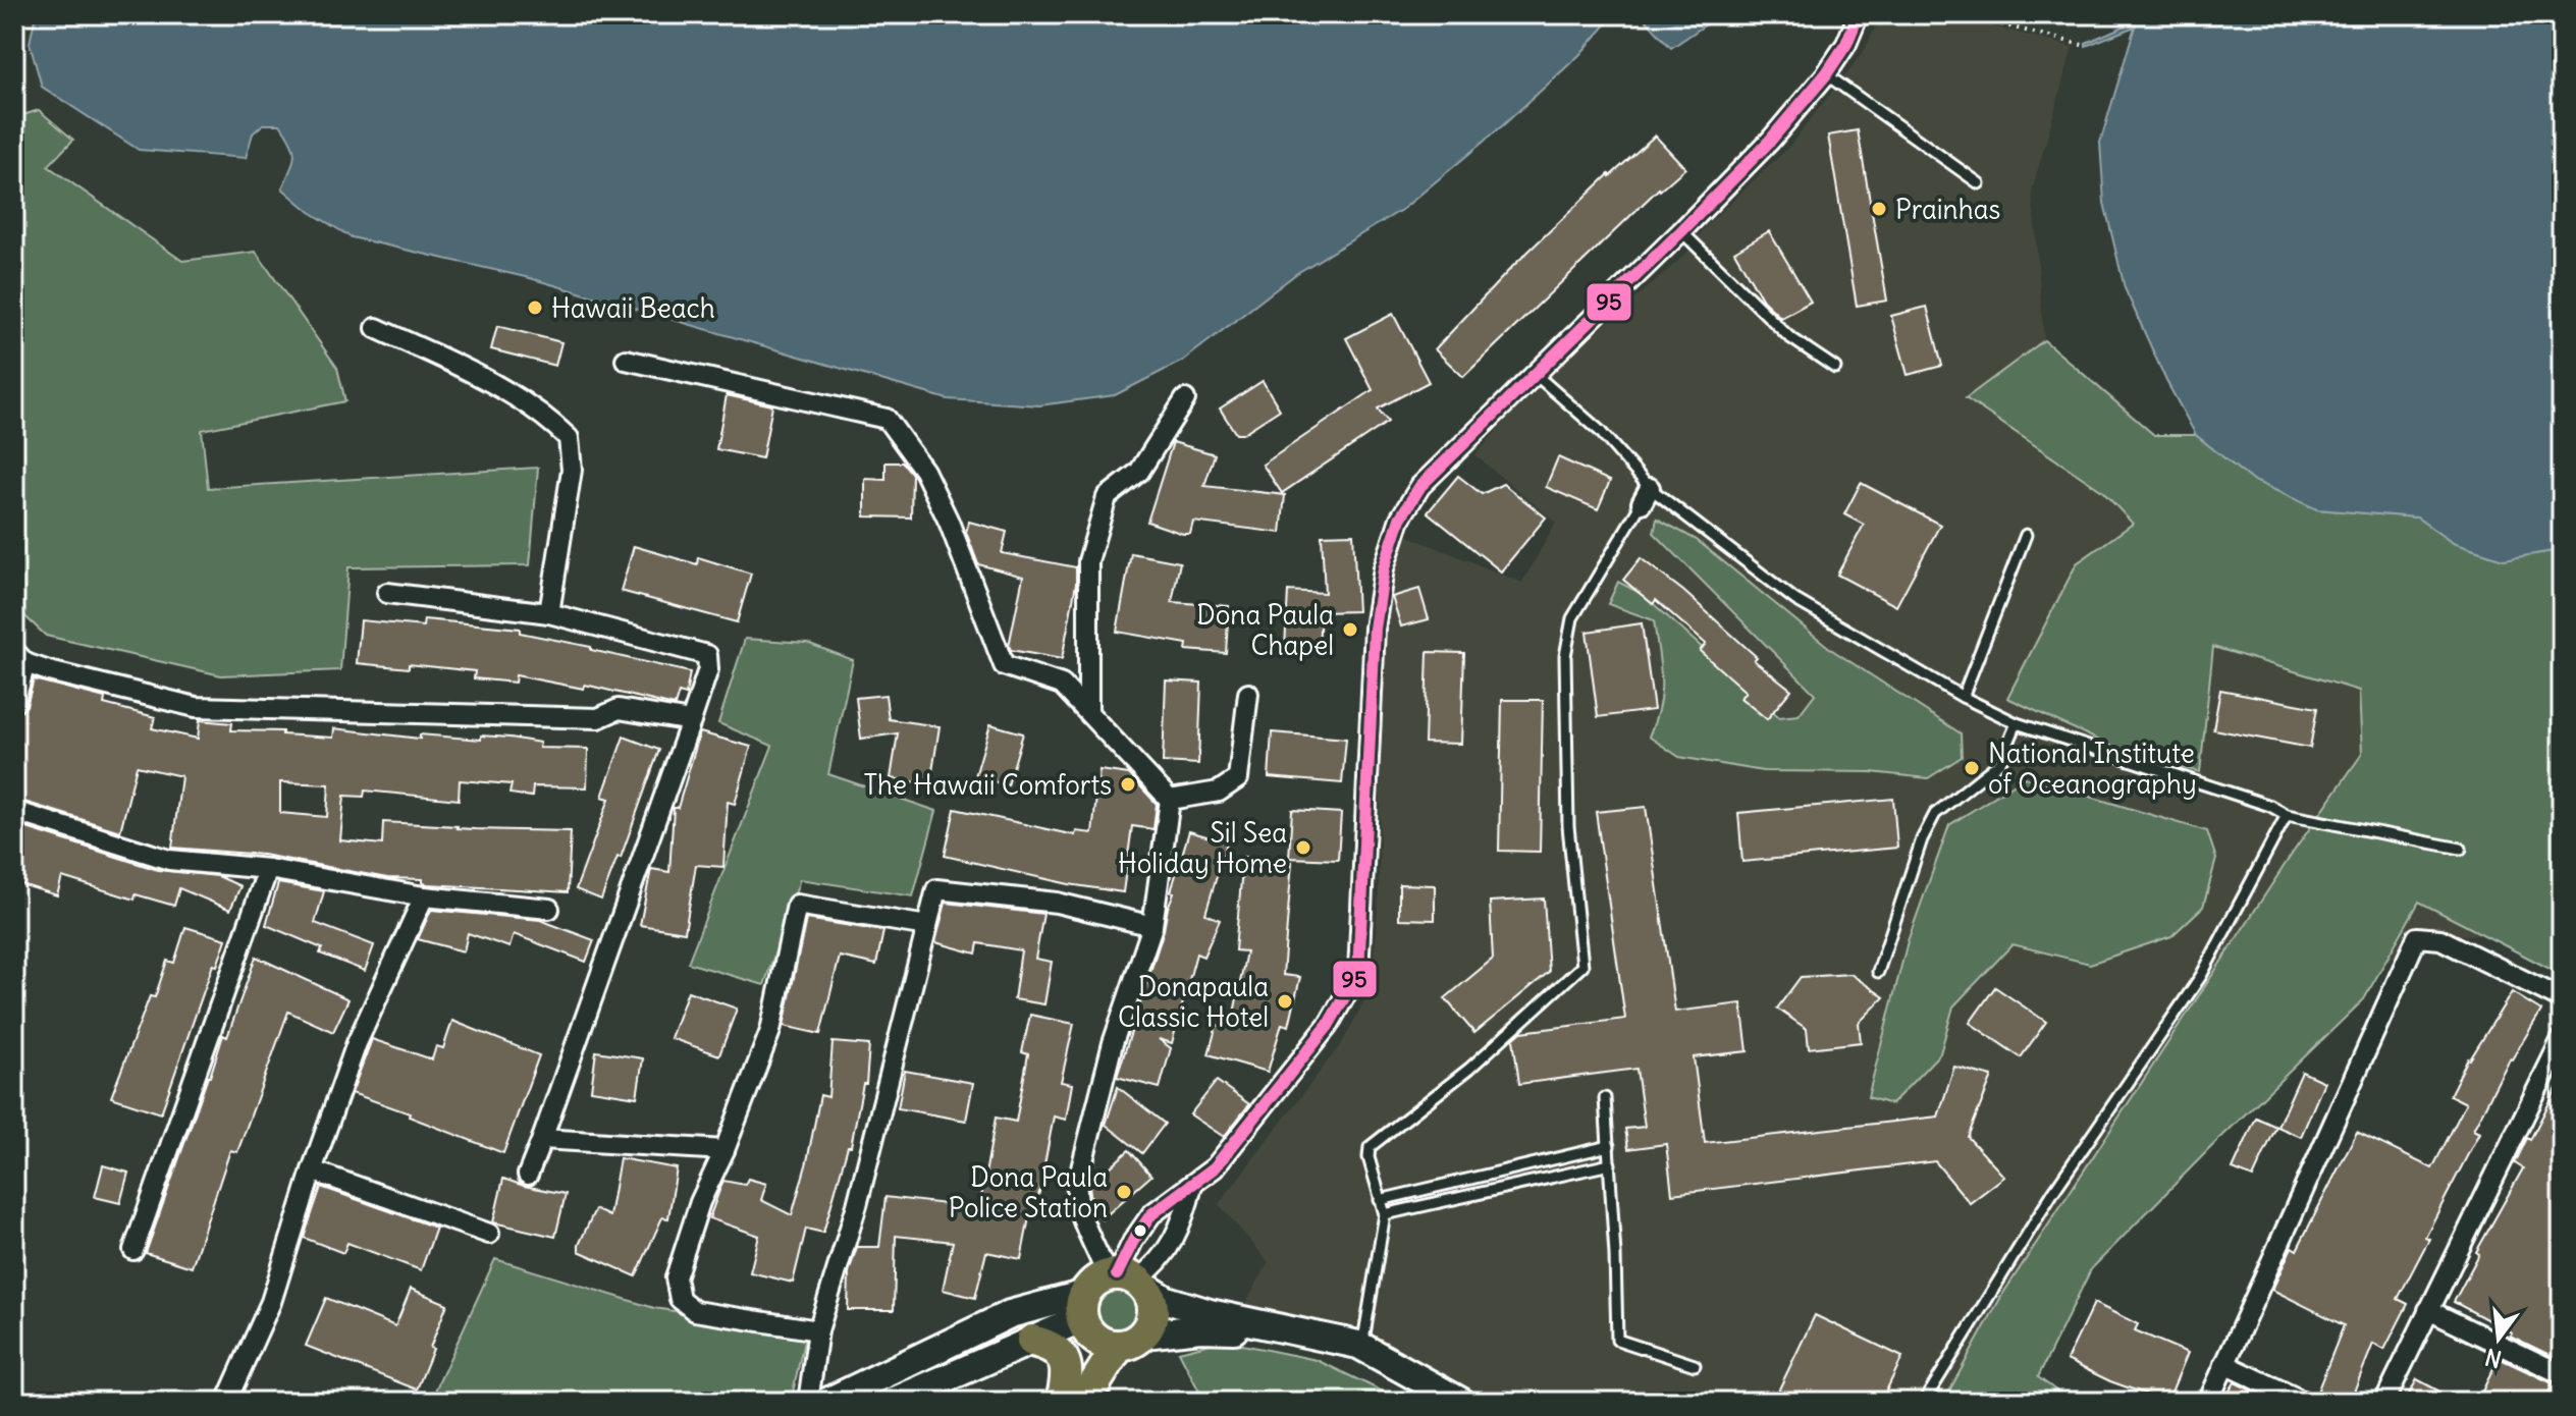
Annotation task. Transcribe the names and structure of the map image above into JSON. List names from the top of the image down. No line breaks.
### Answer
{"places":["Prainhas","Hawaii Beach","Dona Paula Chapel","National Institute of Oceanography","The Hawaii Comforts","Sil Sea Holiday Home","Donapaula Classic Hotel","Dona Paula Police Station"],"lines":["transit line 95"],"north":"bottom"}
